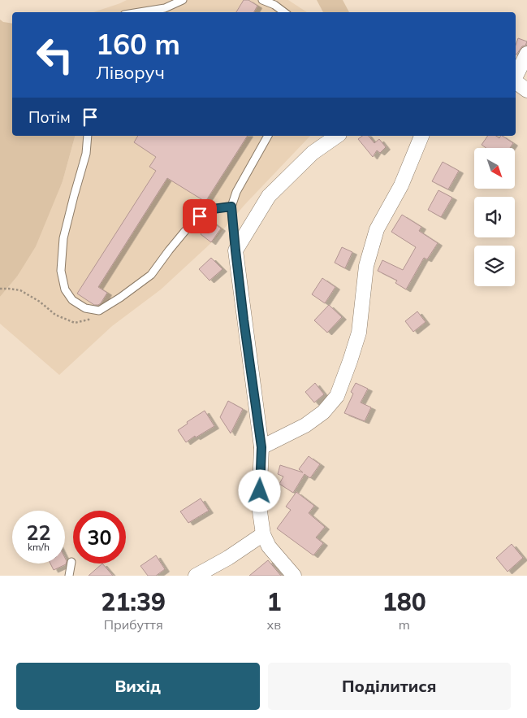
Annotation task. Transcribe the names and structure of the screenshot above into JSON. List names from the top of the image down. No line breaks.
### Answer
{"north":"bottom right","page":{"turn":["160 m","Ліворуч"],"then":"Потім","speed":"22 km/h","limit":"30","eta":["21:39","Прибуття","1","хв","180","m"],"buttons":["Вихід","Поділитися"]}}
